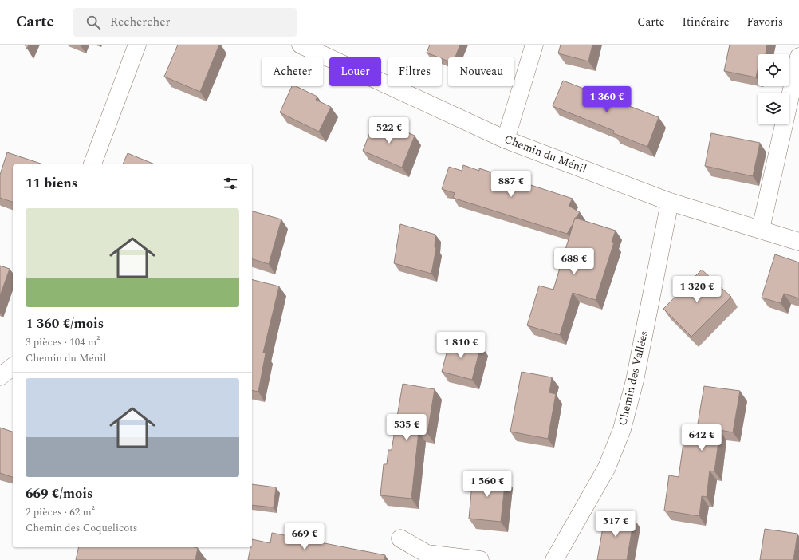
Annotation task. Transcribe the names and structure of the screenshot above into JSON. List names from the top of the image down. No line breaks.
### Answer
{"streets":{"street":["Chemin du Ménil","Chemin des Vallées"]},"crossings":[["Chemin du Ménil","Chemin des Vallées"]],"page":{"header":"Carte","search":"Rechercher","nav":["Carte","Itinéraire","Favoris"],"chip":["Acheter","Louer","Filtres","Nouveau"],"price":["1 360 €","522 €","887 €","688 €","1 320 €","1 810 €","535 €","642 €","1 560 €","517 €","669 €"],"heading":"11 biens","list":[{"name":"1 360 €/mois","note":"3 pièces · 104 m² · Chemin du Ménil"},{"name":"669 €/mois","note":"2 pièces · 62 m² · Chemin des Coquelicots"}]}}
